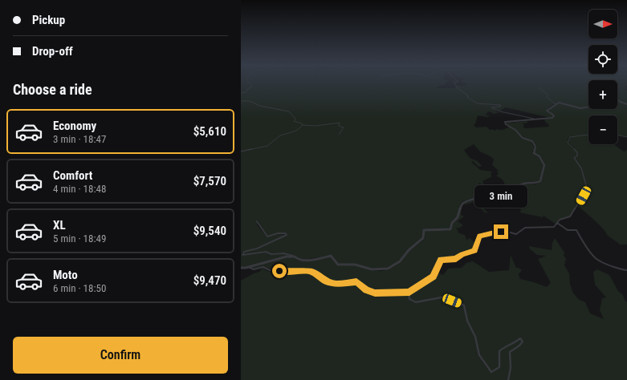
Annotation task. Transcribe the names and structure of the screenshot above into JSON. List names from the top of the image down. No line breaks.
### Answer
{"north":"right","page":{"banner":["Pickup","Drop-off"],"map_buttons":["+","−"],"heading":"Choose a ride","list":[{"name":"Economy","note":"3 min · 18:47","value":"$5,610"},{"name":"Comfort","note":"4 min · 18:48","value":"$7,570"},{"name":"XL","note":"5 min · 18:49","value":"$9,540"},{"name":"Moto","note":"6 min · 18:50","value":"$9,470"}],"bubble":"3 min","buttons":"Confirm"}}
